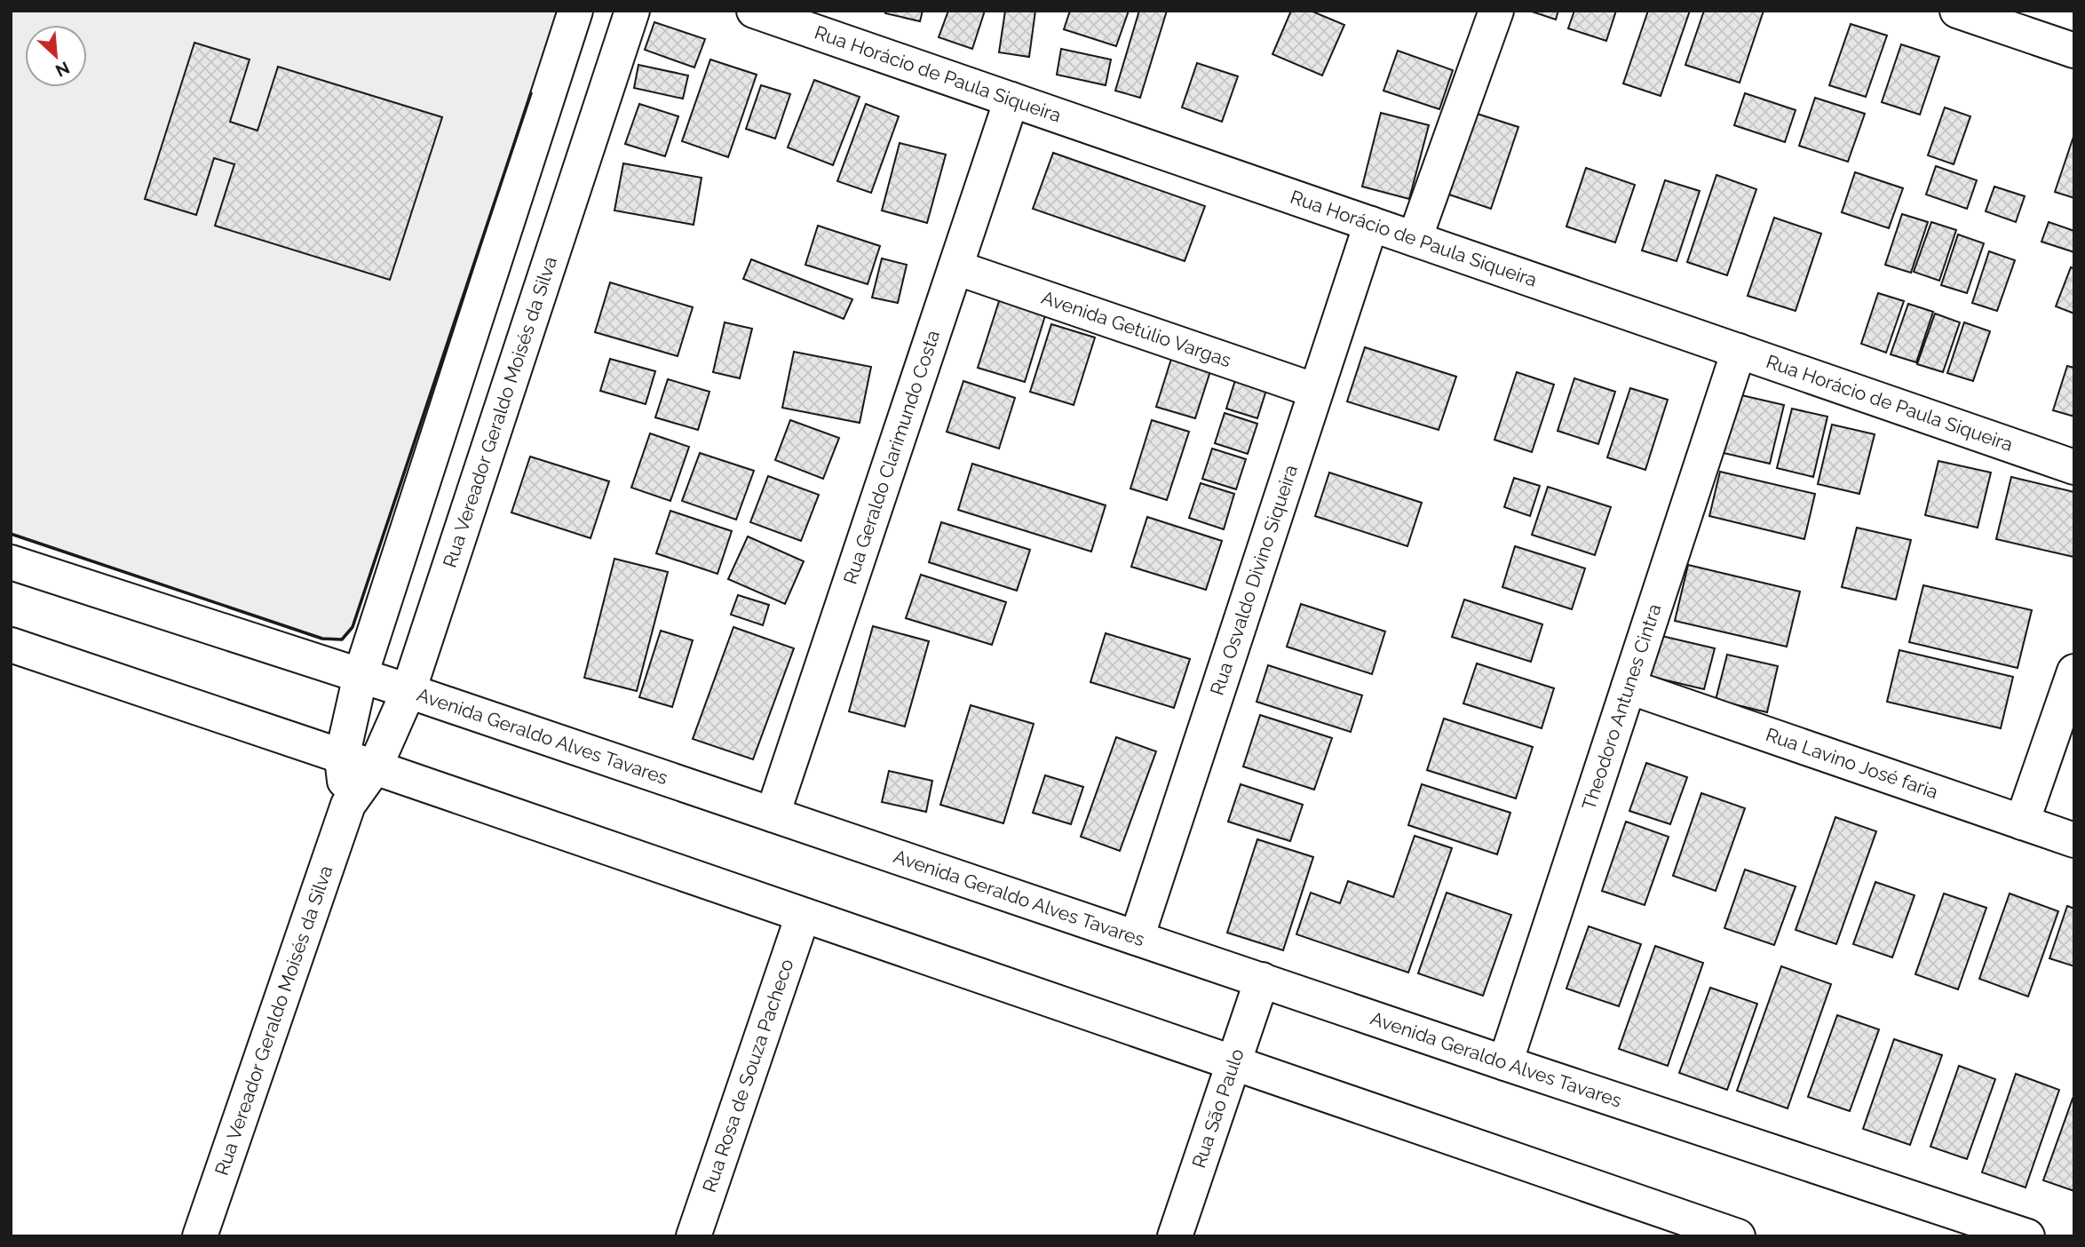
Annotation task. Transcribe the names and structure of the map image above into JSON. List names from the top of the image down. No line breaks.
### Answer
{"streets":{"street":["Rua Horácio de Paula Siqueira","Avenida Getúlio Vargas","Rua Vereador Geraldo Moisés da Silva","Rua Geraldo Clarimundo Costa","Rua Osvaldo Divino Siqueira","Theodoro Antunes Cintra","Avenida Geraldo Alves Tavares","Rua Lavino José faria","Rua Rosa de Souza Pacheco","Rua São Paulo"]},"crossings":[["Rua Horácio de Paula Siqueira","Rua Geraldo Clarimundo Costa"],["Rua Horácio de Paula Siqueira","Rua Osvaldo Divino Siqueira"],["Rua Horácio de Paula Siqueira","Theodoro Antunes Cintra"],["Avenida Getúlio Vargas","Rua Geraldo Clarimundo Costa"],["Avenida Getúlio Vargas","Rua Osvaldo Divino Siqueira"],["Rua Vereador Geraldo Moisés da Silva","Avenida Geraldo Alves Tavares"],["Rua Geraldo Clarimundo Costa","Avenida Geraldo Alves Tavares"],["Rua Osvaldo Divino Siqueira","Avenida Geraldo Alves Tavares"],["Theodoro Antunes Cintra","Avenida Geraldo Alves Tavares"],["Theodoro Antunes Cintra","Rua Lavino José faria"],["Avenida Geraldo Alves Tavares","Rua São Paulo"]],"north":"bottom right"}
